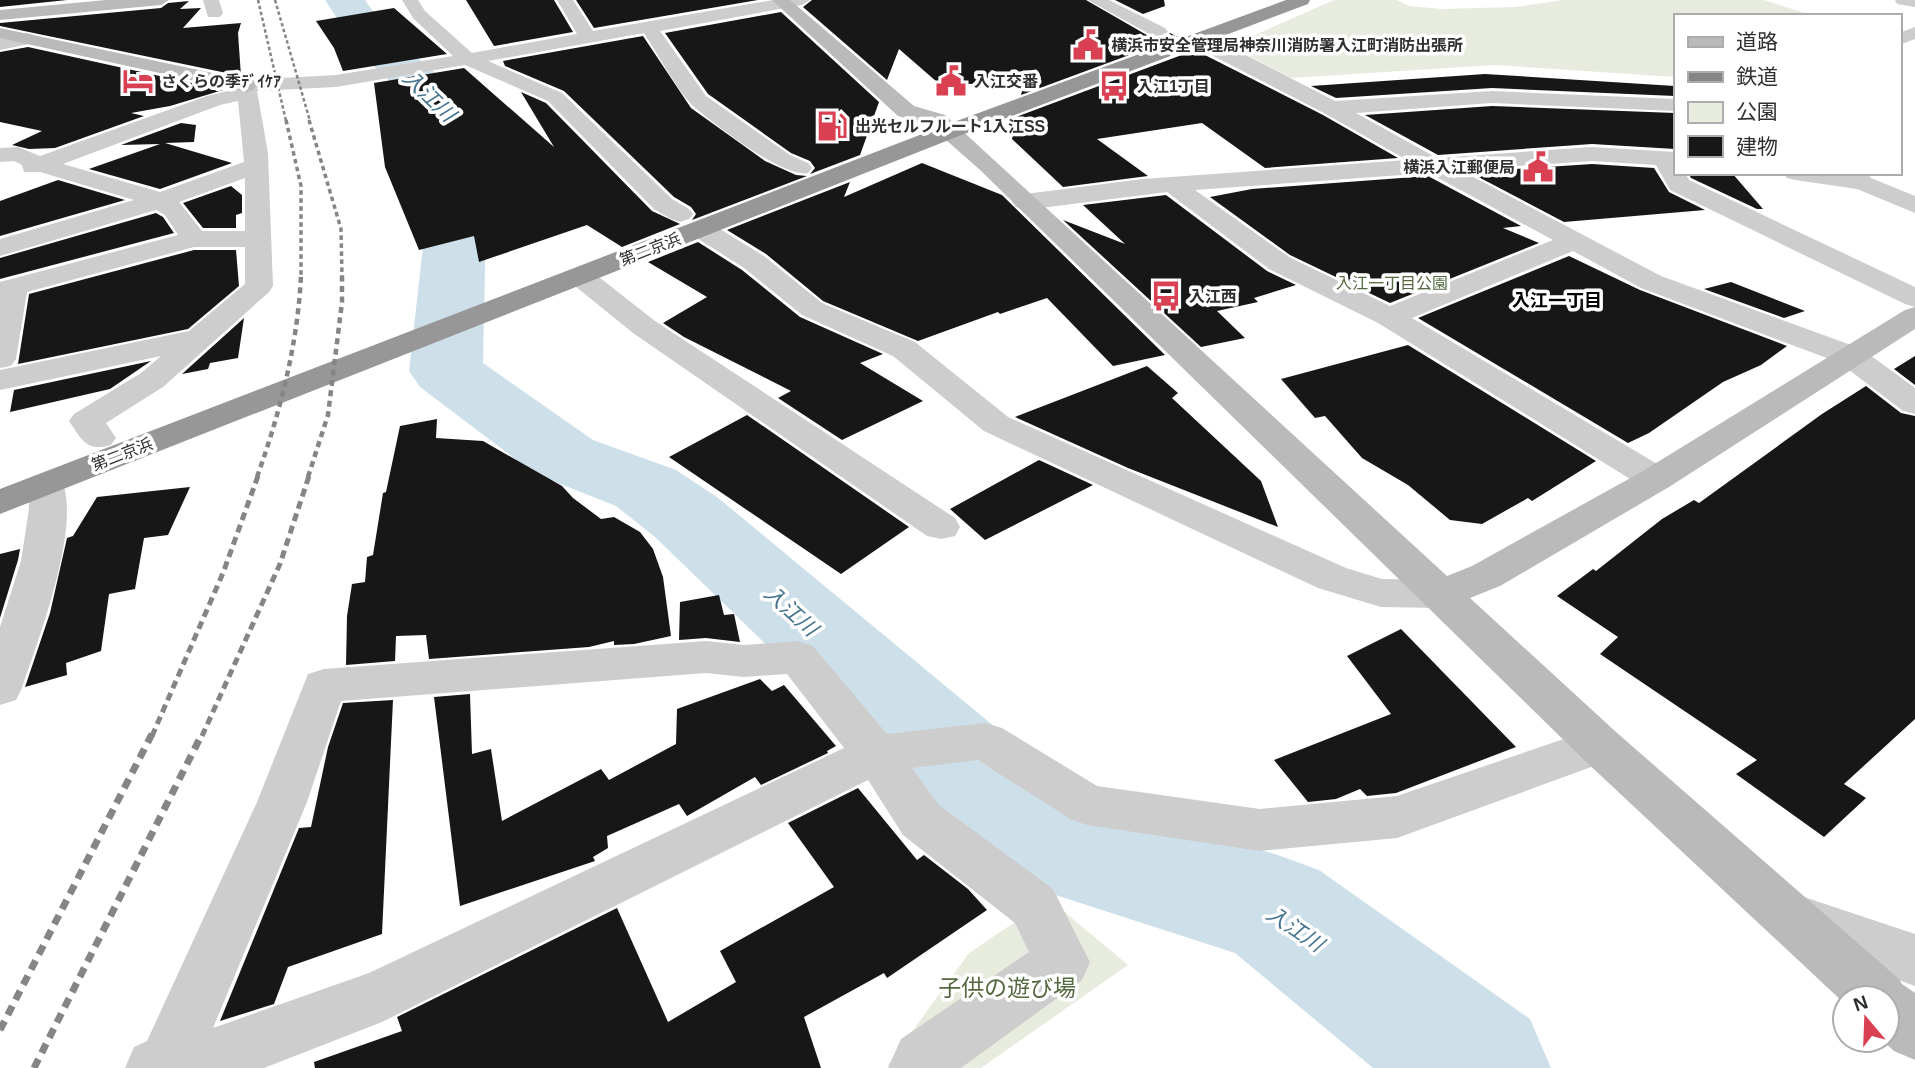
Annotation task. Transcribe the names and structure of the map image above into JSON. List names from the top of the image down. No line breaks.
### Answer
{"streets":{"highway":["第二京浜"]},"districts":["入江一丁目"],"water":["入江川"],"parks":["入江一丁目公園","子供の遊び場"],"places":{"public building":["横浜市安全管理局神奈川消防署入江町消防出張所","入江交番","横浜入江郵便局"],"hotel":["さくらの季ﾃﾞｲｹｱ"],"bus stop":["入江1丁目","入江西"],"fuel station":["出光セルフルート1入江SS"]},"legend":["道路","鉄道","公園","建物"],"north":"top"}
